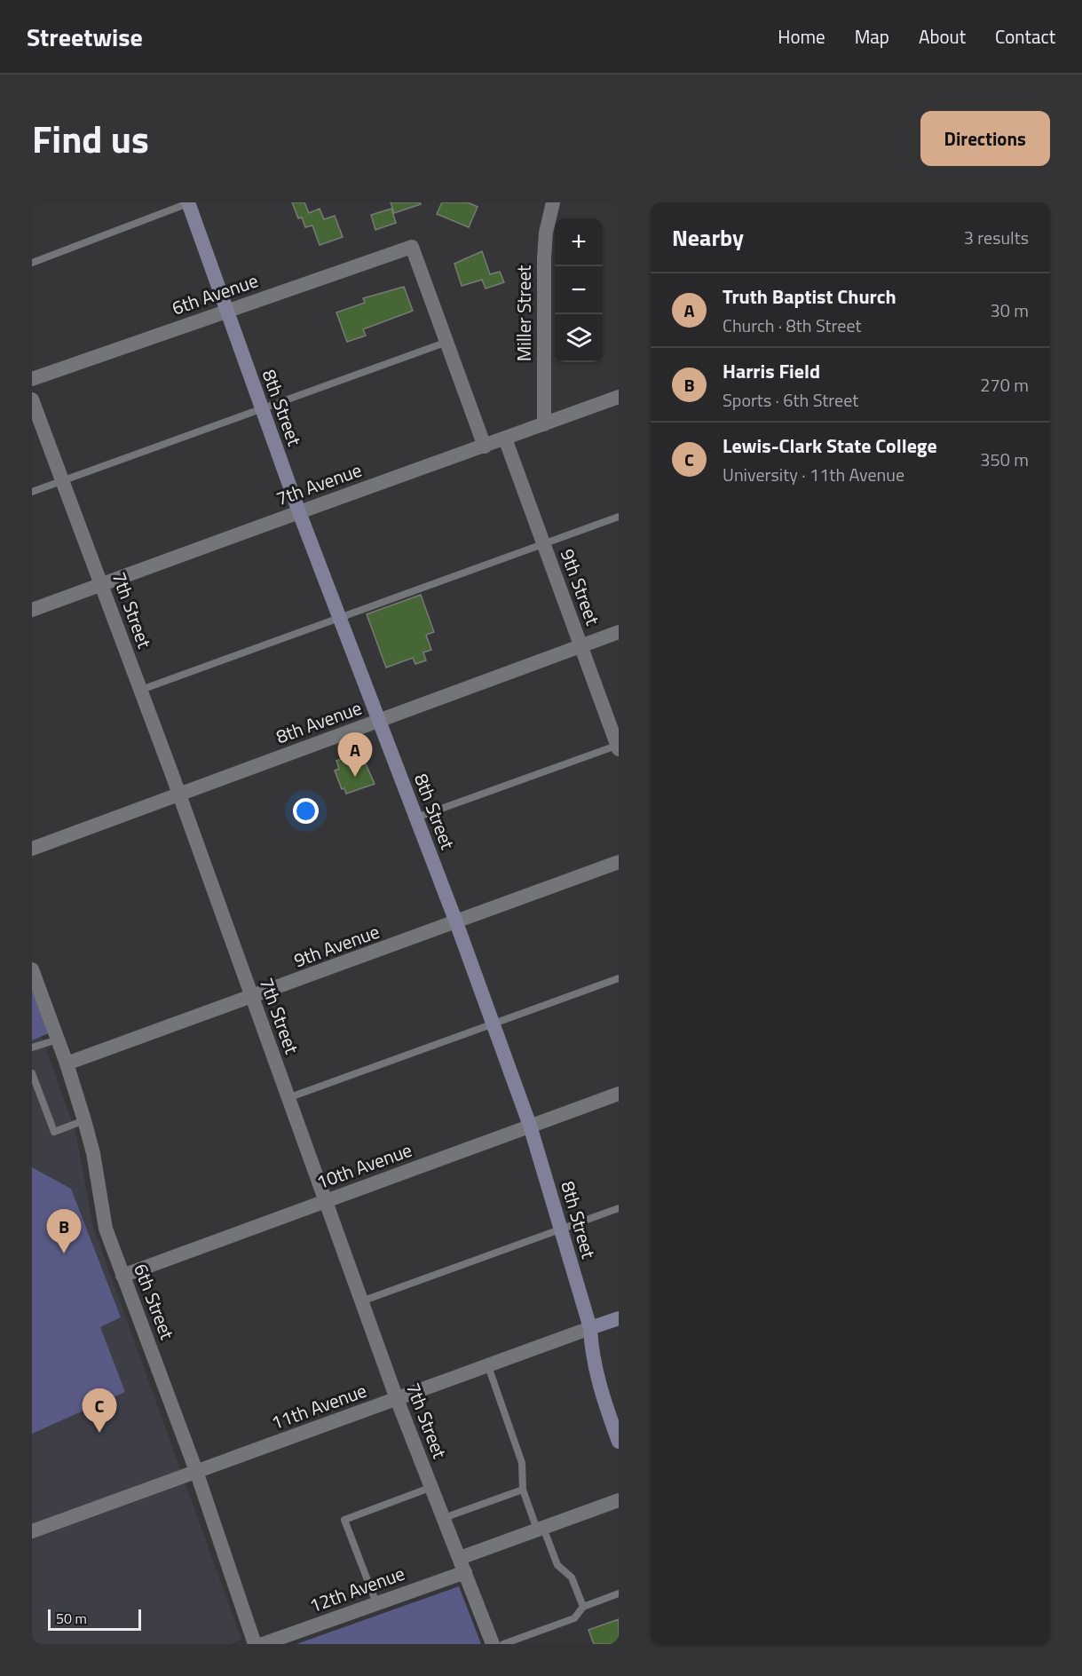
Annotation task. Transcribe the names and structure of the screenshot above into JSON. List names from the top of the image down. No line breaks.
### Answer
{"streets":{"main road":["8th Street","11th Avenue"],"street":["6th Avenue","Miller Street","7th Avenue","9th Street","7th Street","8th Avenue","9th Avenue","10th Avenue","6th Street","12th Avenue"]},"crossings":[["6th Avenue","8th Street"],["Miller Street","7th Avenue"],["8th Street","7th Avenue"],["8th Street","8th Avenue"],["8th Street","9th Avenue"],["8th Street","10th Avenue"],["8th Street","11th Avenue"],["7th Avenue","9th Street"],["7th Avenue","7th Street"],["9th Street","8th Avenue"],["7th Street","8th Avenue"],["7th Street","9th Avenue"],["7th Street","10th Avenue"],["7th Street","11th Avenue"],["7th Street","12th Avenue"],["9th Avenue","6th Street"],["10th Avenue","6th Street"],["6th Street","11th Avenue"]],"scale_bar":"50 m","page":{"header":"Streetwise","nav":["Home","Map","About","Contact"],"title":"Find us","buttons":"Directions","heading":["Nearby","3 results"],"map_buttons":["+","−"],"list":[{"mark":"A","name":"Truth Baptist Church","note":"Church · 8th Street","value":"30 m"},{"mark":"B","name":"Harris Field","note":"Sports · 6th Street","value":"270 m"},{"mark":"C","name":"Lewis-Clark State College","note":"University · 11th Avenue","value":"350 m"}],"pins":["A","B","C"],"scale":"50 m"}}
